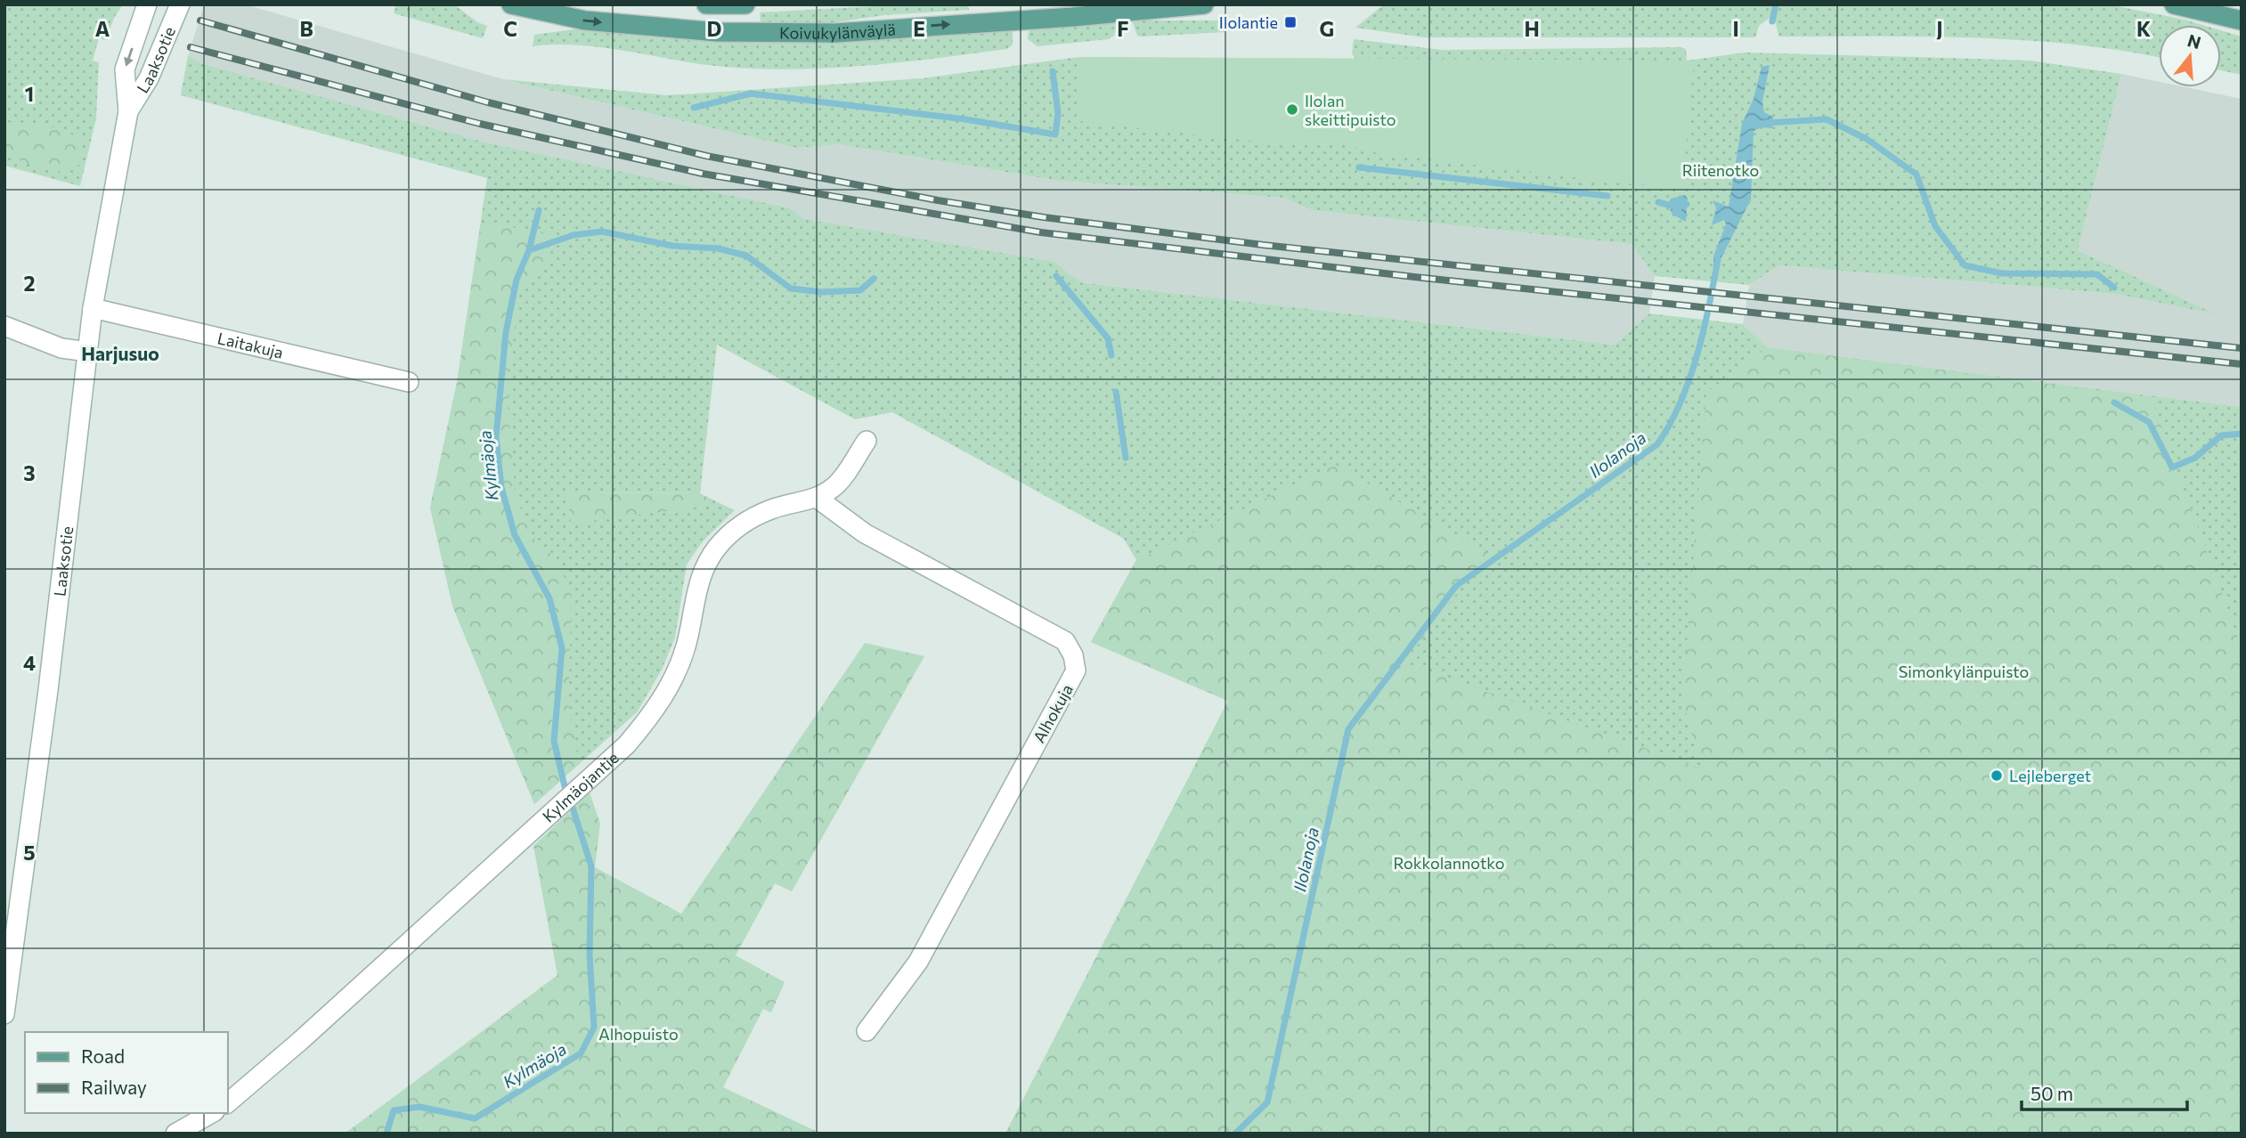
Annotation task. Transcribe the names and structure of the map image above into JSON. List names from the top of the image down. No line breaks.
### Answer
{"streets":{"main road":["Koivukylänväylä"],"street":["Laaksotie","Laitakuja","Alhokuja","Kylmäojantie"]},"crossings":[["Laaksotie","Laitakuja"],["Alhokuja","Kylmäojantie"]],"one_way":["Koivukylänväylä"],"districts":["Harjusuo"],"water":["Ilolanoja","Kylmäoja"],"parks":["Riitenotko","Simonkylänpuisto","Rokkolannotko","Alhopuisto"],"places":{"transit":["Ilolantie"],"other":["Ilolan skeittipuisto","Lejleberget"]},"legend":["Road","Railway"],"scale_bar":"50 m","north":"top","grid":{"columns":["A","B","C","D","E","F","G","H","I","J","K"],"rows":["1","2","3","4","5"]}}
